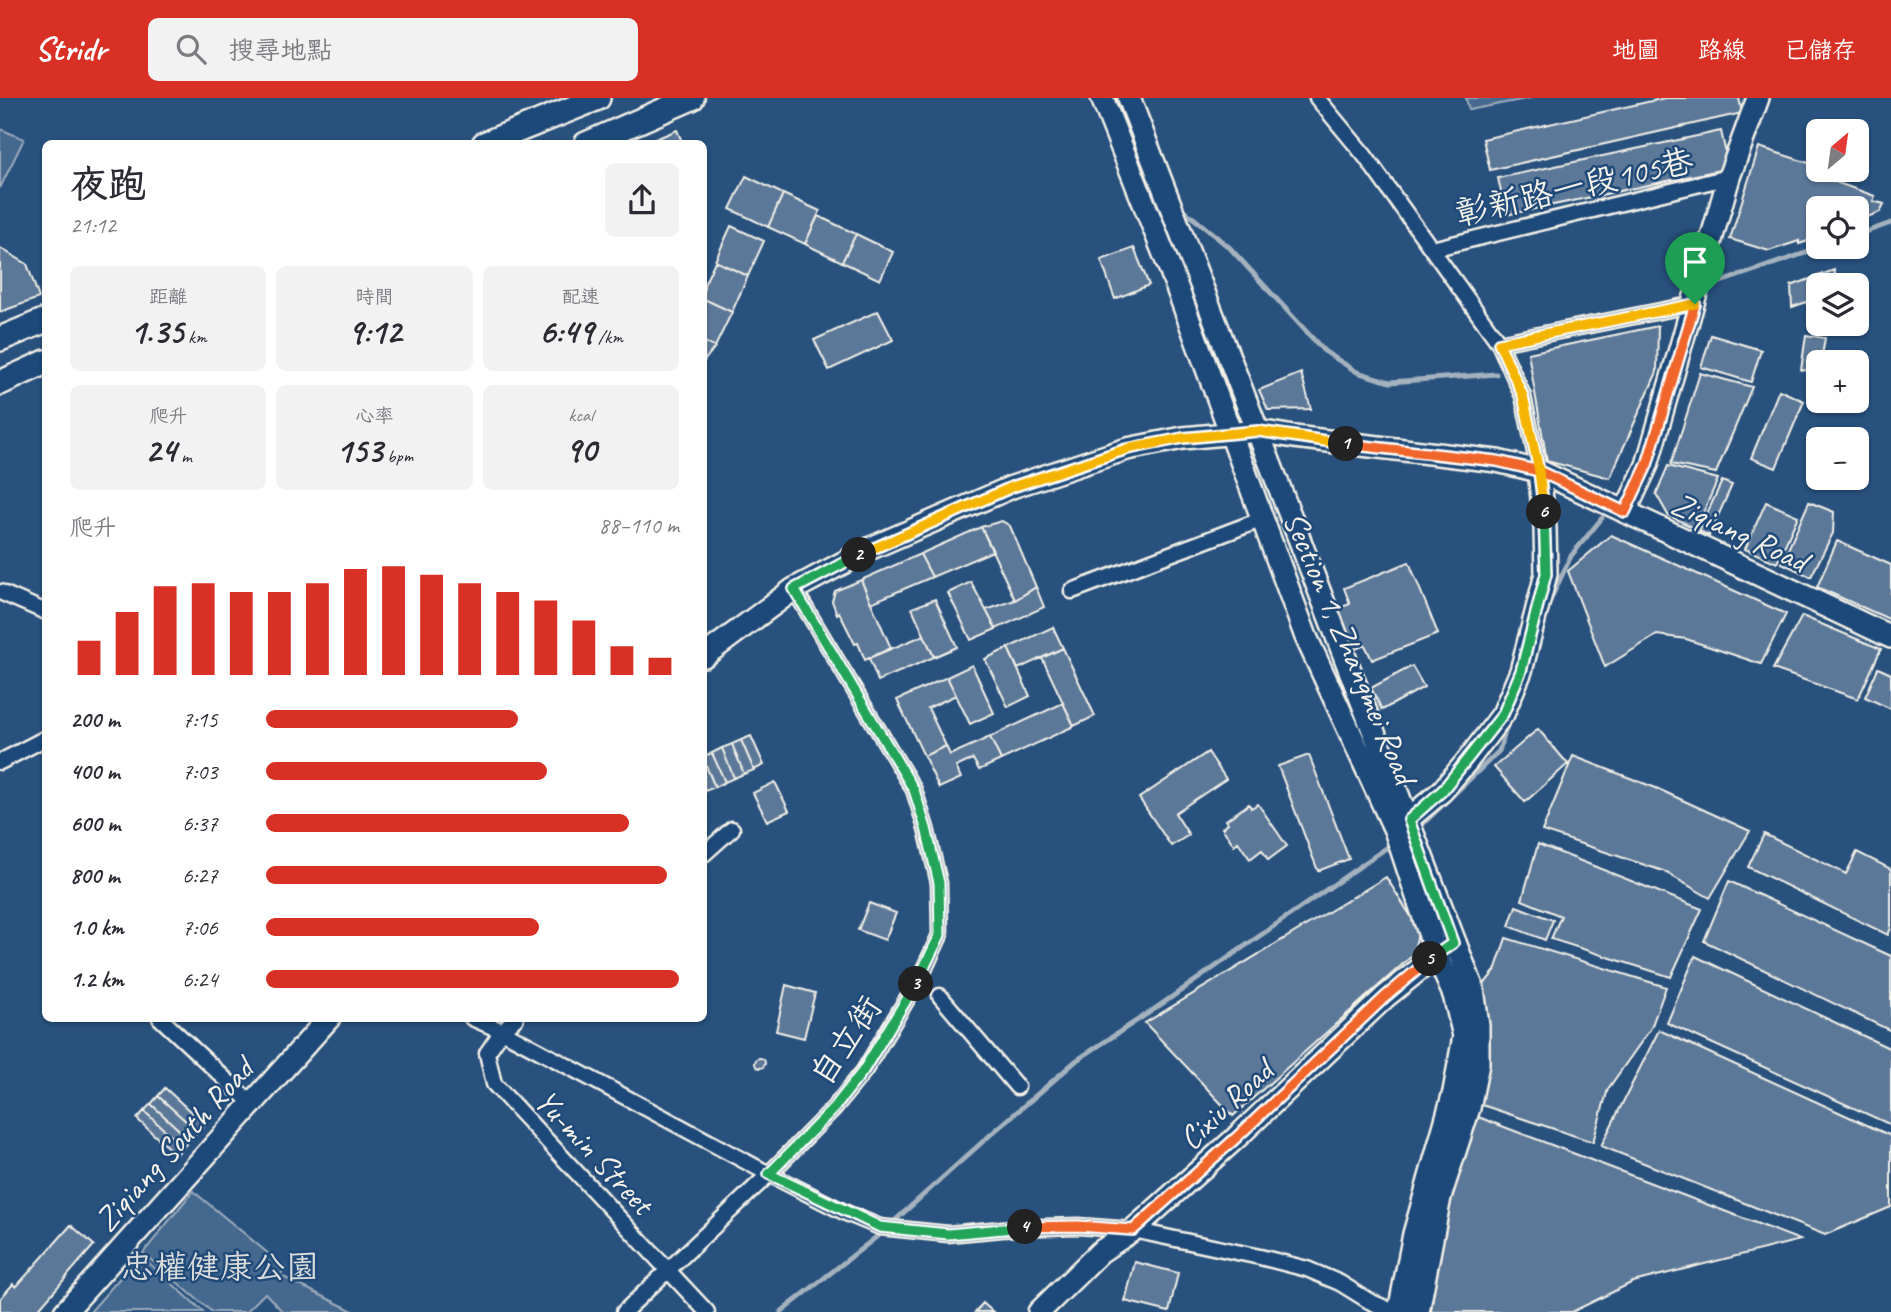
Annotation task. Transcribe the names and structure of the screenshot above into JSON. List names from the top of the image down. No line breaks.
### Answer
{"streets":{"street":["彰新路一段105巷","Ziqiang Road","Section 1, Zhangmei Road","自立街","Cixiu Road","Ziqiang South Road","Yu-min Street"]},"crossings":[["Ziqiang Road","Section 1, Zhangmei Road"],["Section 1, Zhangmei Road","Cixiu Road"],["自立街","Yu-min Street"]],"parks":["忠權健康公園"],"north":"top right","page":{"header":"Stridr","search":"搜尋地點","nav":["地圖","路線","已儲存"],"map_buttons":["+","−"],"heading":["夜跑","21:12"],"stats":[["距離","1.35 km"],["時間","9:12"],["配速","6:49 /km"],["爬升","24 m"],["心率","153 bpm"],["kcal","90"]],"pins":["1","6","2","5","3","4"],"chart":["爬升","88–110 m"],"list":[{"name":"200 m","note":"7:15"},{"name":"400 m","note":"7:03"},{"name":"600 m","note":"6:37"},{"name":"800 m","note":"6:27"},{"name":"1.0 km","note":"7:06"},{"name":"1.2 km","note":"6:24"}]}}
